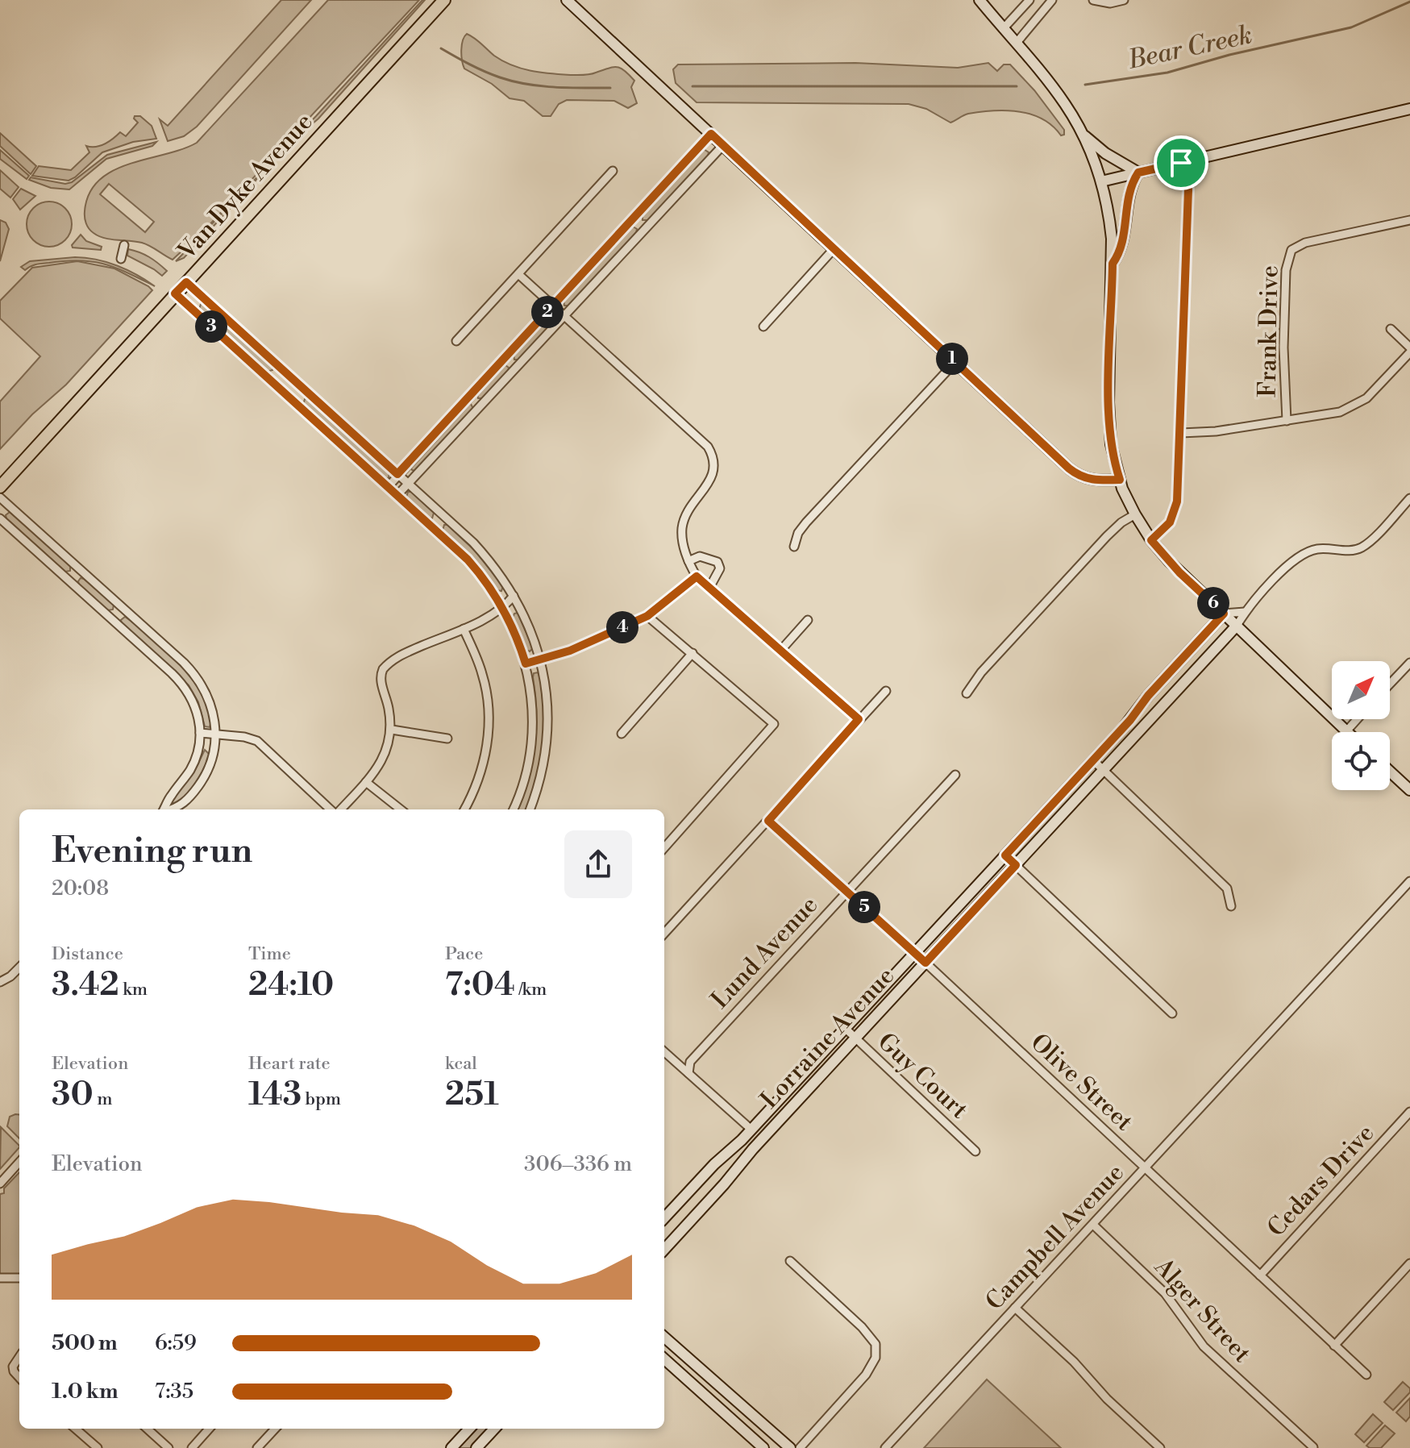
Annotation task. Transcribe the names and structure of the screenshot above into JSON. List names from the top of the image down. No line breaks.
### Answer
{"streets":{"main road":["Van Dyke Avenue"],"street":["Frank Drive","Lund Avenue","Lorraine Avenue","Guy Court","Olive Street","Cedars Drive","Campbell Avenue","Alger Street"]},"crossings":[["Lund Avenue","Olive Street"],["Lorraine Avenue","Guy Court"],["Lorraine Avenue","Olive Street"],["Olive Street","Cedars Drive"],["Olive Street","Campbell Avenue"],["Campbell Avenue","Alger Street"]],"water":["Bear Creek"],"north":"top right","page":{"pins":["2","3","1","6","4","5"],"heading":["Evening run","20:08"],"stats":[["Distance","3.42 km"],["Time","24:10"],["Pace","7:04 /km"],["Elevation","30 m"],["Heart rate","143 bpm"],["kcal","251"]],"chart":["Elevation","306–336 m"],"list":[{"name":"500 m","note":"6:59"},{"name":"1.0 km","note":"7:35"}]}}
